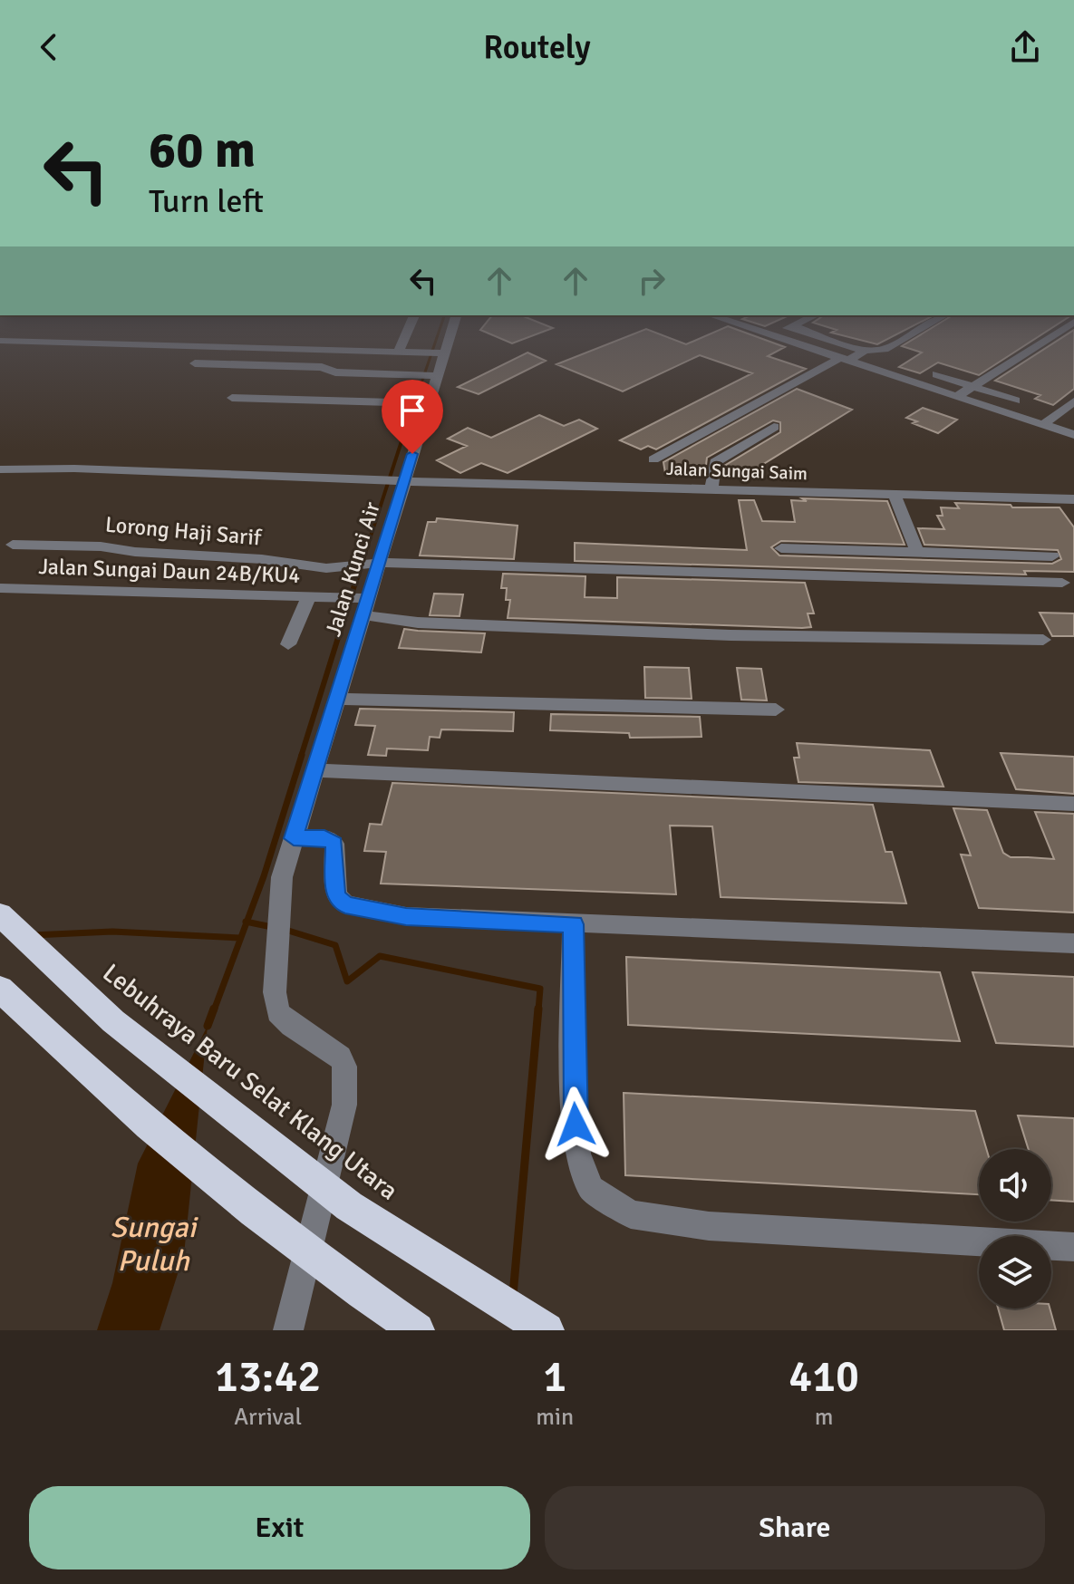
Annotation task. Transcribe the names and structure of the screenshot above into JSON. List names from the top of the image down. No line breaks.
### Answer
{"streets":{"highway":["Lebuhraya Baru Selat Klang Utara"],"street":["Jalan Sungai Saim","Lorong Haji Sarif","Jalan Kunci Air","Jalan Sungai Daun 24B/KU4"]},"crossings":[["Jalan Sungai Saim","Jalan Kunci Air"],["Lorong Haji Sarif","Jalan Kunci Air"],["Jalan Kunci Air","Jalan Sungai Daun 24B/KU4"]],"water":["Sungai Puluh"],"page":{"header":"Routely","turn":["60 m","Turn left"],"eta":["13:42","Arrival","1","min","410","m"],"buttons":["Exit","Share"]}}
